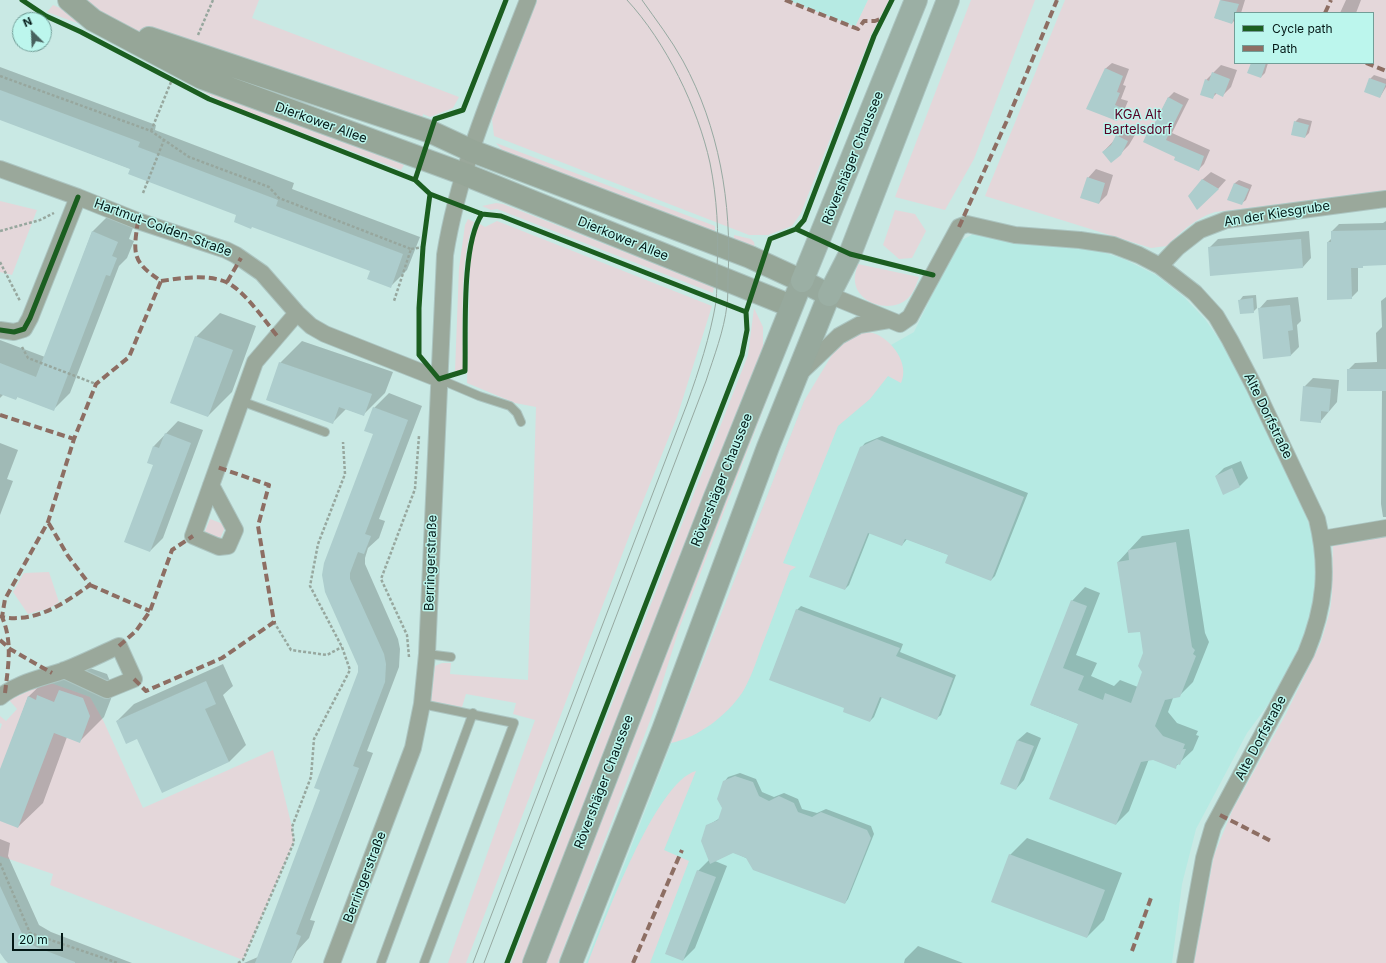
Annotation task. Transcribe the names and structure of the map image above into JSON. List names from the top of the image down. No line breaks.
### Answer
{"streets":{"highway":["Rövershäger Chaussee"],"main road":["Dierkower Allee"],"street":["An der Kiesgrube","Hartmut-Colden-Straße","Alte Dorfstraße","Berringerstraße"]},"crossings":[["Dierkower Allee","Rövershäger Chaussee"],["Dierkower Allee","Alte Dorfstraße"],["Dierkower Allee","Berringerstraße"],["An der Kiesgrube","Alte Dorfstraße"],["Hartmut-Colden-Straße","Berringerstraße"]],"parks":["KGA Alt Bartelsdorf"],"legend":["Cycle path","Path"],"scale_bar":"20 m","north":"top left"}
